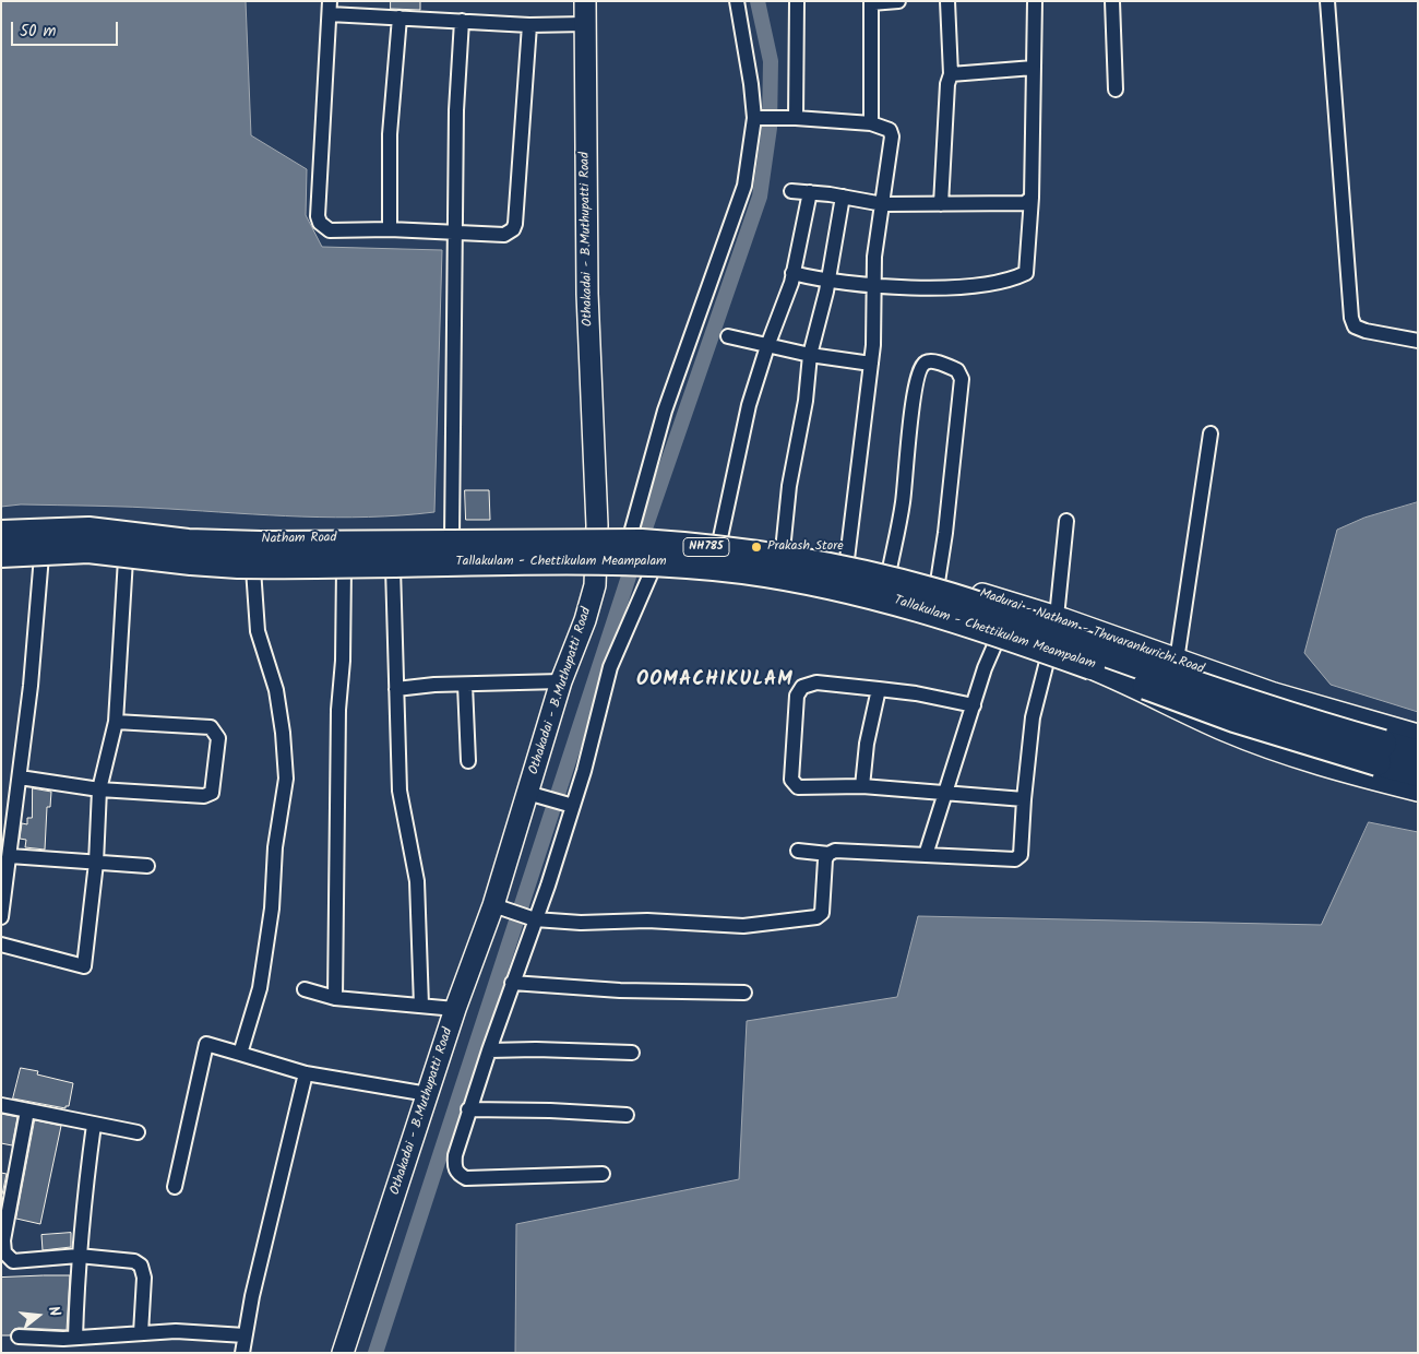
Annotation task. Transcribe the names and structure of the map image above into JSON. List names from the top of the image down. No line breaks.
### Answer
{"streets":{"highway":["NH785","Tallakulam - Chettikulam Meampalam"],"main road":["Othakadai - B.Muthupatti Road","Natham Road","Madurai - Natham - Thuvarankurichi Road"]},"crossings":[["Othakadai - B.Muthupatti Road","Natham Road"],["Othakadai - B.Muthupatti Road","Madurai - Natham - Thuvarankurichi Road"],["Natham Road","Madurai - Natham - Thuvarankurichi Road"]],"districts":["OOMACHIKULAM"],"places":["Prakash Store"],"scale_bar":"50 m","north":"right"}
